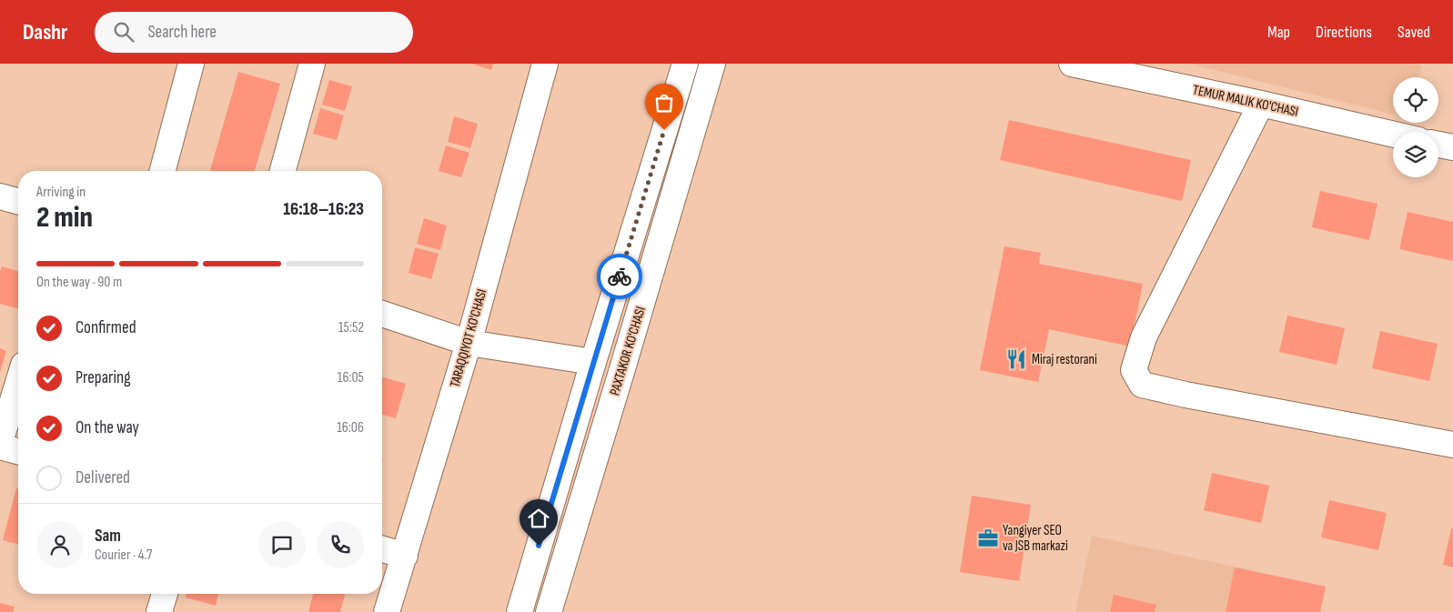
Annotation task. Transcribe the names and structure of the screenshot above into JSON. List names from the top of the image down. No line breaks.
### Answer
{"streets":{"street":["TEMUR MALIK KO'CHASI","TARAQQIYOT KO'CHASI","PAXTAKOR KO'CHASI"]},"places":{"restaurant":["Miraj restorani"],"office":["Yangiyer SEO va JSB markazi"]},"page":{"header":"Dashr","search":"Search here","nav":["Map","Directions","Saved"],"heading":["2 min","Arriving in","16:18–16:23"],"panel":["Sam","Courier · 4.7"],"bar":"On the way · 90 m","list":[["Confirmed","15:52"],["Preparing","16:05"],["On the way","16:06"],"Delivered"]}}
